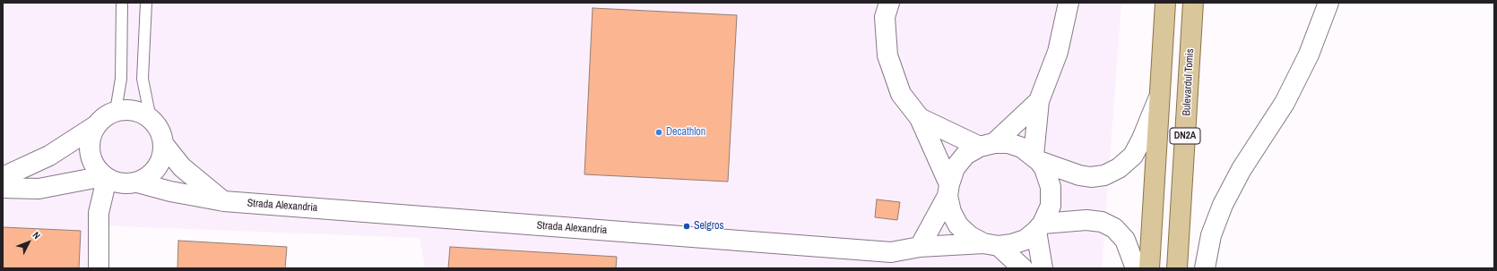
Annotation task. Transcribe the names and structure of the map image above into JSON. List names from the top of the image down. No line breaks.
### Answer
{"streets":{"main road":["Bulevardul Tomis","DN2A"],"street":["Strada Alexandria"]},"places":["Decathlon","Selgros"],"north":"top right"}
